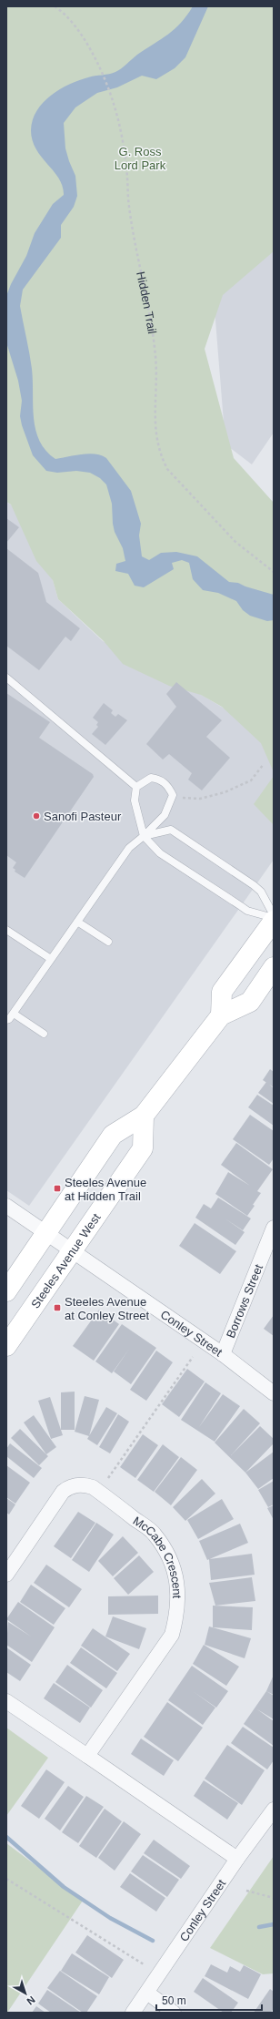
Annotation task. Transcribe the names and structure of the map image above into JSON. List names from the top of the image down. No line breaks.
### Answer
{"streets":{"main road":["Steeles Avenue West"],"street":["Borrows Street","Conley Street","McCabe Crescent"],"path":["Hidden Trail"]},"crossings":[["Steeles Avenue West","Conley Street"],["Borrows Street","Conley Street"]],"parks":["G. Ross Lord Park"],"places":{"other":["Sanofi Pasteur"],"transit":["Steeles Avenue at Hidden Trail","Steeles Avenue at Conley Street"]},"scale_bar":"50 m","north":"bottom right"}
